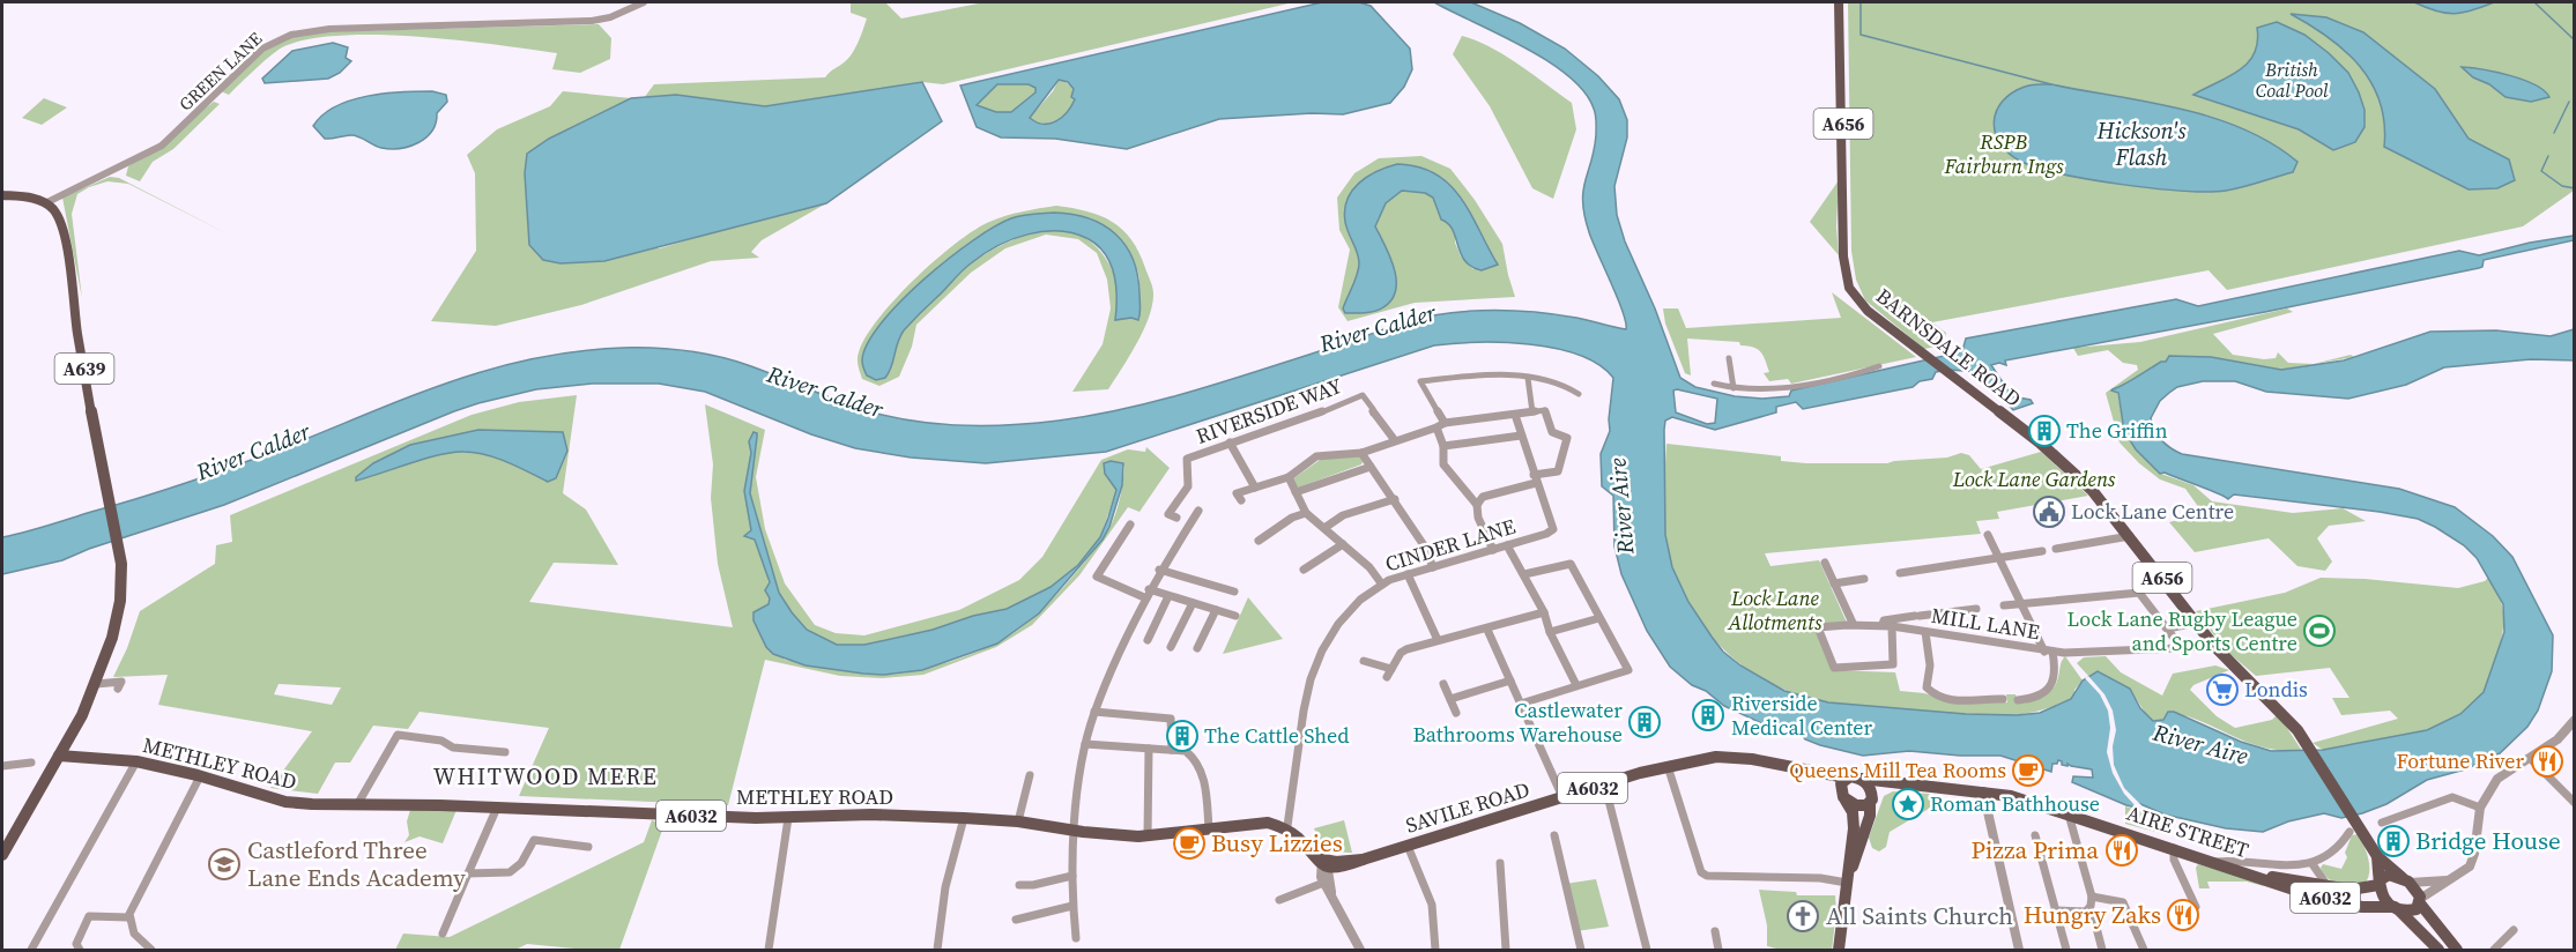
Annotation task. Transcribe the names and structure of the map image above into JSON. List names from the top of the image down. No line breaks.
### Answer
{"streets":{"main road":["A656","BARNSDALE ROAD","A639","METHLEY ROAD","A6032","SAVILE ROAD","AIRE STREET"],"street":["GREEN LANE","RIVERSIDE WAY","CINDER LANE","MILL LANE"]},"crossings":[["GREEN LANE","A639"],["A656","BARNSDALE ROAD"],["A656","AIRE STREET"],["A639","METHLEY ROAD"],["CINDER LANE","METHLEY ROAD"],["A6032","SAVILE ROAD"],["A6032","AIRE STREET"]],"districts":["WHITWOOD MERE"],"water":["British Coal Pool","Hickson's Flash","River Calder","River Aire"],"parks":["RSPB Fairburn Ings","Lock Lane Gardens","Lock Lane Allotments"],"places":{"building":["The Griffin","Riverside Medical Center","Castlewater Bathrooms Warehouse","The Cattle Shed","Bridge House"],"public building":["Lock Lane Centre"],"sports":["Lock Lane Rugby League and Sports Centre"],"supermarket":["Londis"],"restaurant":["Fortune River","Pizza Prima","Hungry Zaks"],"cafe":["Queens Mill Tea Rooms","Busy Lizzies"],"place":["Roman Bathhouse"],"school or university":["Castleford Three Lane Ends Academy"],"church":["All Saints Church"]}}
